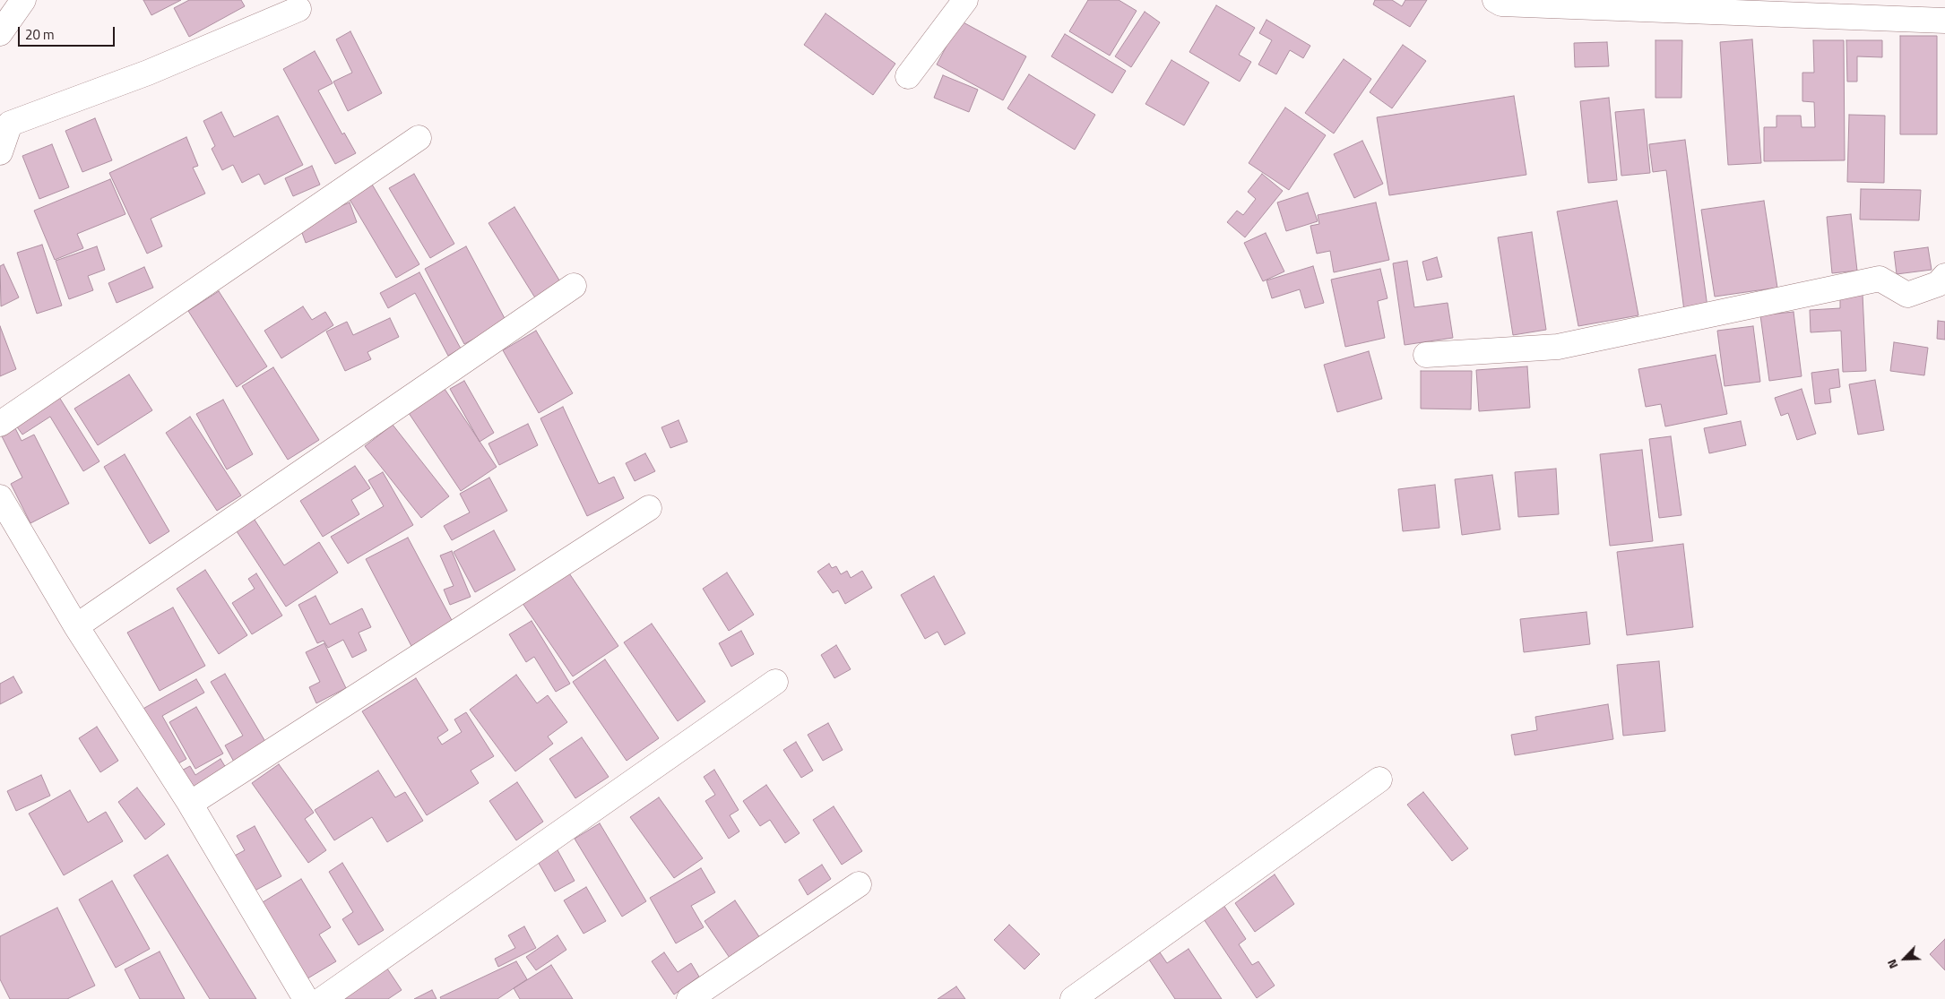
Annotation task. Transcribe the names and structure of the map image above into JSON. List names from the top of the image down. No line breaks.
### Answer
{"scale_bar":"20 m","north":"bottom left"}
